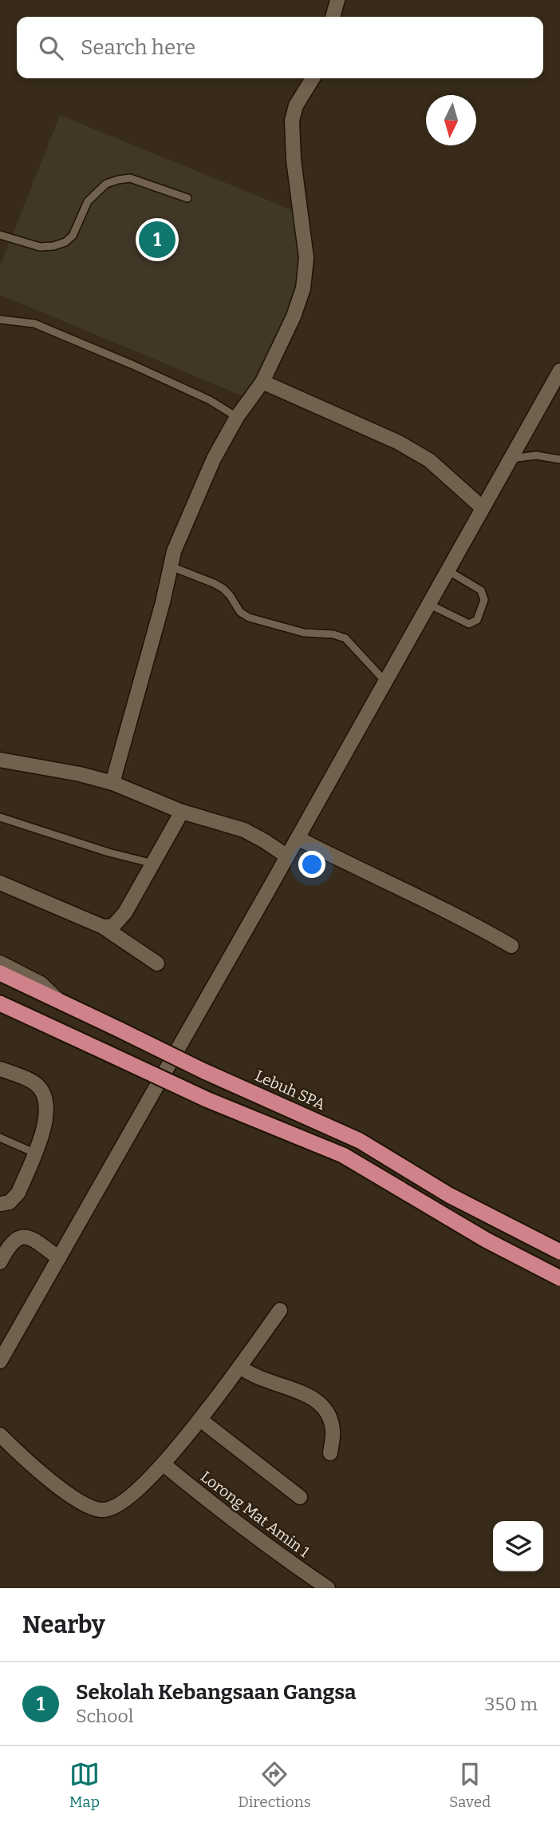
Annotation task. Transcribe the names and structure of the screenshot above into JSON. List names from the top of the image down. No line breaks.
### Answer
{"streets":{"highway":["Lebuh SPA"],"street":["Lorong Mat Amin 1"]},"north":"bottom","page":{"search":"Search here","pins":"1","heading":"Nearby","list":[{"mark":"1","name":"Sekolah Kebangsaan Gangsa","note":"School","value":"350 m"}],"nav":["Map","Directions","Saved"]}}
